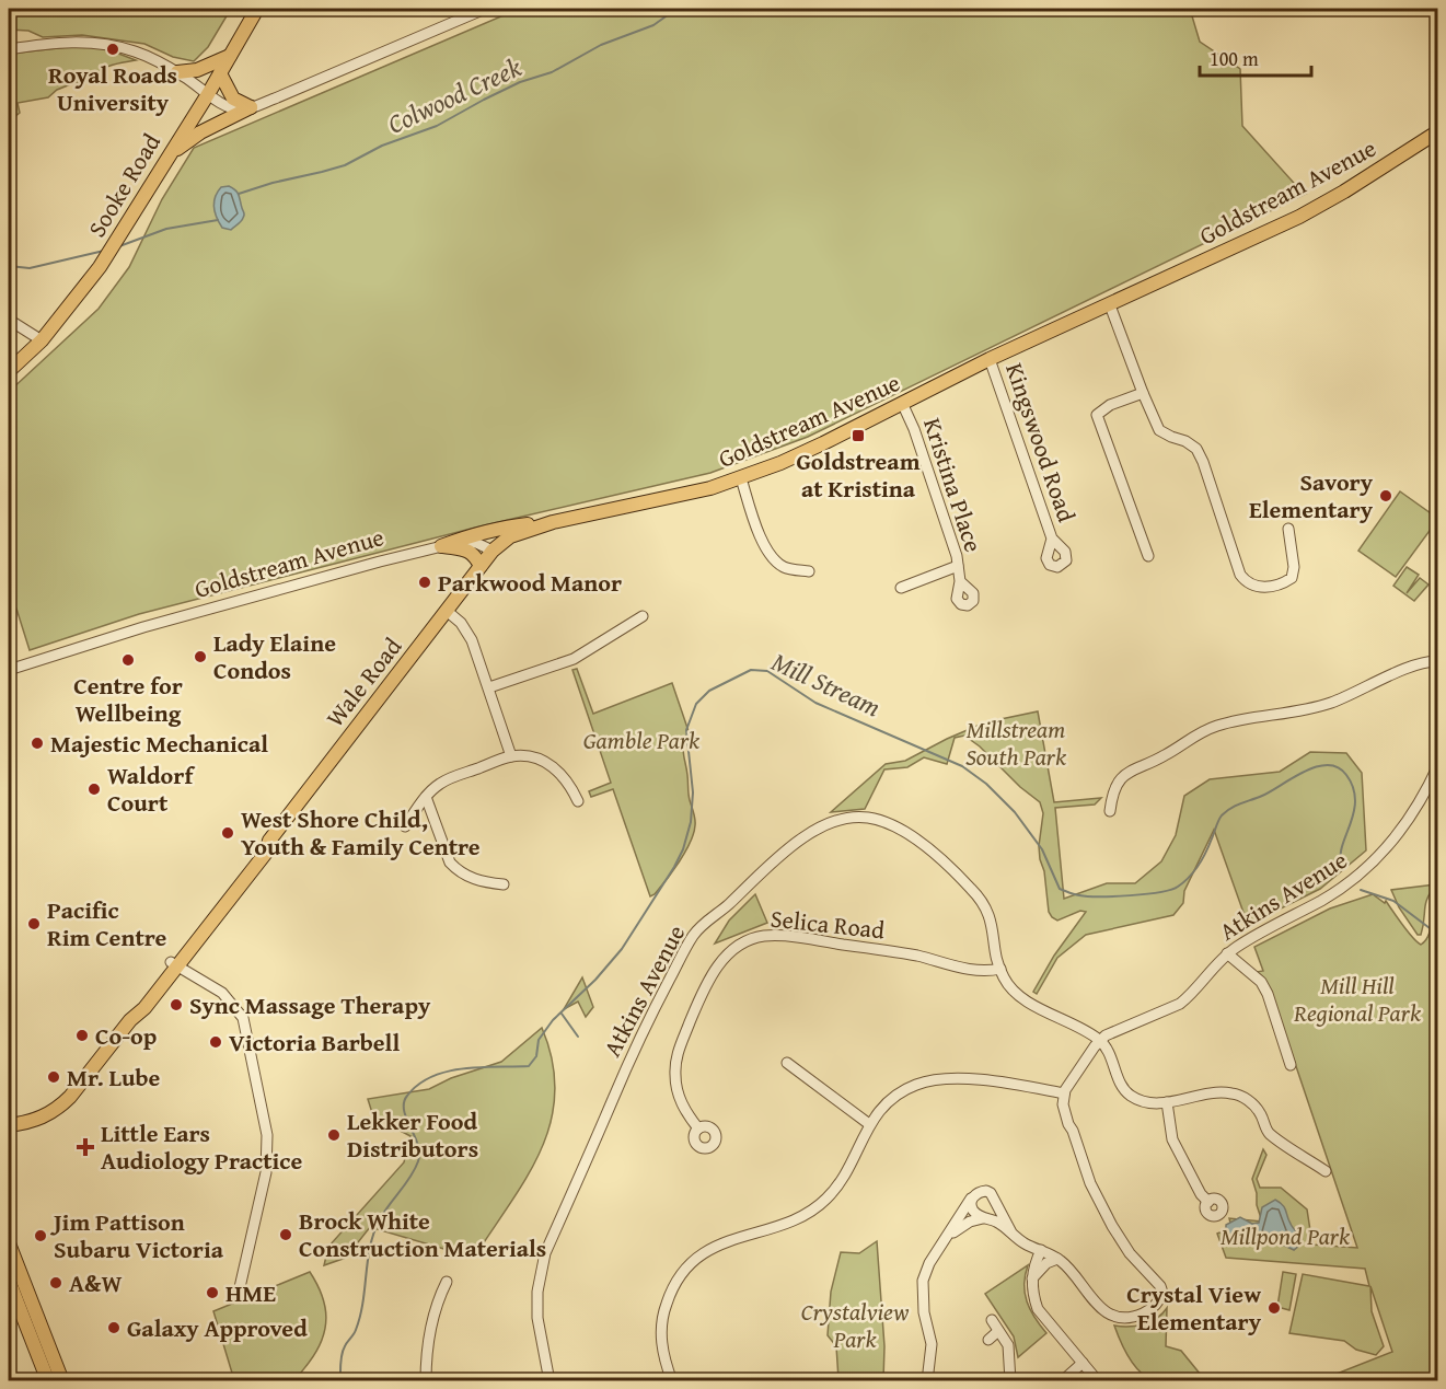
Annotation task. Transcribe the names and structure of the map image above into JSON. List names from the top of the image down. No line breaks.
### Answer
{"streets":{"main road":["Sooke Road","Goldstream Avenue","Wale Road"],"street":["Kingswood Road","Kristina Place","Atkins Avenue","Selica Road"]},"crossings":[["Goldstream Avenue","Kingswood Road"],["Goldstream Avenue","Kristina Place"],["Goldstream Avenue","Wale Road"],["Atkins Avenue","Selica Road"]],"water":["Colwood Creek","Mill Stream"],"parks":["Millstream South Park","Gamble Park","Mill Hill Regional Park","Millpond Park","Crystalview Park"],"places":{"other":["Royal Roads University","Savory Elementary","Parkwood Manor","Lady Elaine Condos","Centre for Wellbeing","Majestic Mechanical","Waldorf Court","West Shore Child, Youth & Family Centre","Pacific Rim Centre","Sync Massage Therapy","Co-op","Victoria Barbell","Mr. Lube","Lekker Food Distributors","Brock White Construction Materials","Jim Pattison Subaru Victoria","A&W","HME","Crystal View Elementary","Galaxy Approved"],"transit":["Goldstream at Kristina"],"health":["Little Ears Audiology Practice"]},"scale_bar":"100 m"}
